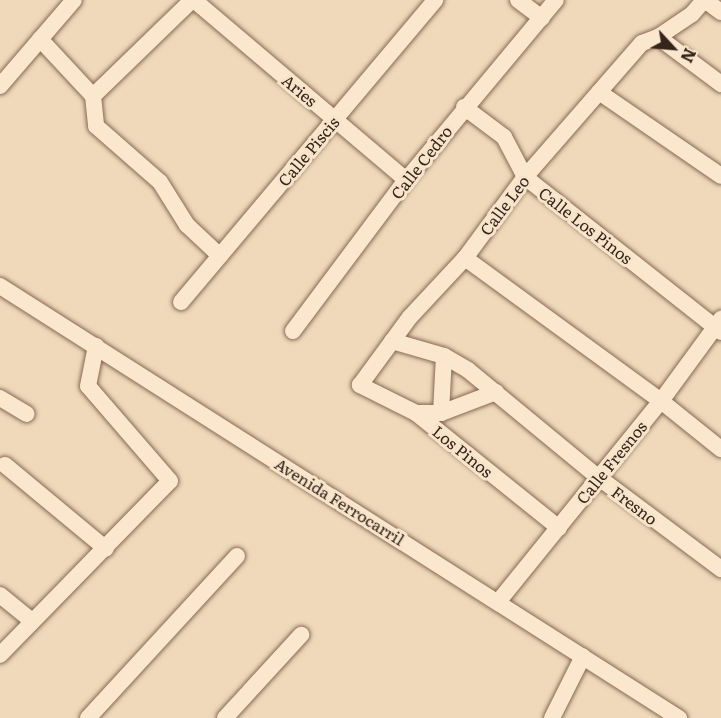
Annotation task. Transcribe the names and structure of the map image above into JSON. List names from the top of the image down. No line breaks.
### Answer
{"streets":{"street":["Aries","Calle Piscis","Calle Cedro","Calle Leo","Calle Los Pinos","Los Pinos","Calle Fresnos","Avenida Ferrocarril","Fresno"]},"crossings":[["Aries","Calle Piscis"],["Aries","Calle Cedro"],["Calle Cedro","Calle Los Pinos"],["Calle Leo","Calle Los Pinos"],["Calle Leo","Los Pinos"],["Calle Leo","Fresno"],["Calle Los Pinos","Calle Fresnos"],["Los Pinos","Calle Fresnos"],["Calle Fresnos","Avenida Ferrocarril"],["Calle Fresnos","Fresno"]],"north":"bottom right"}
